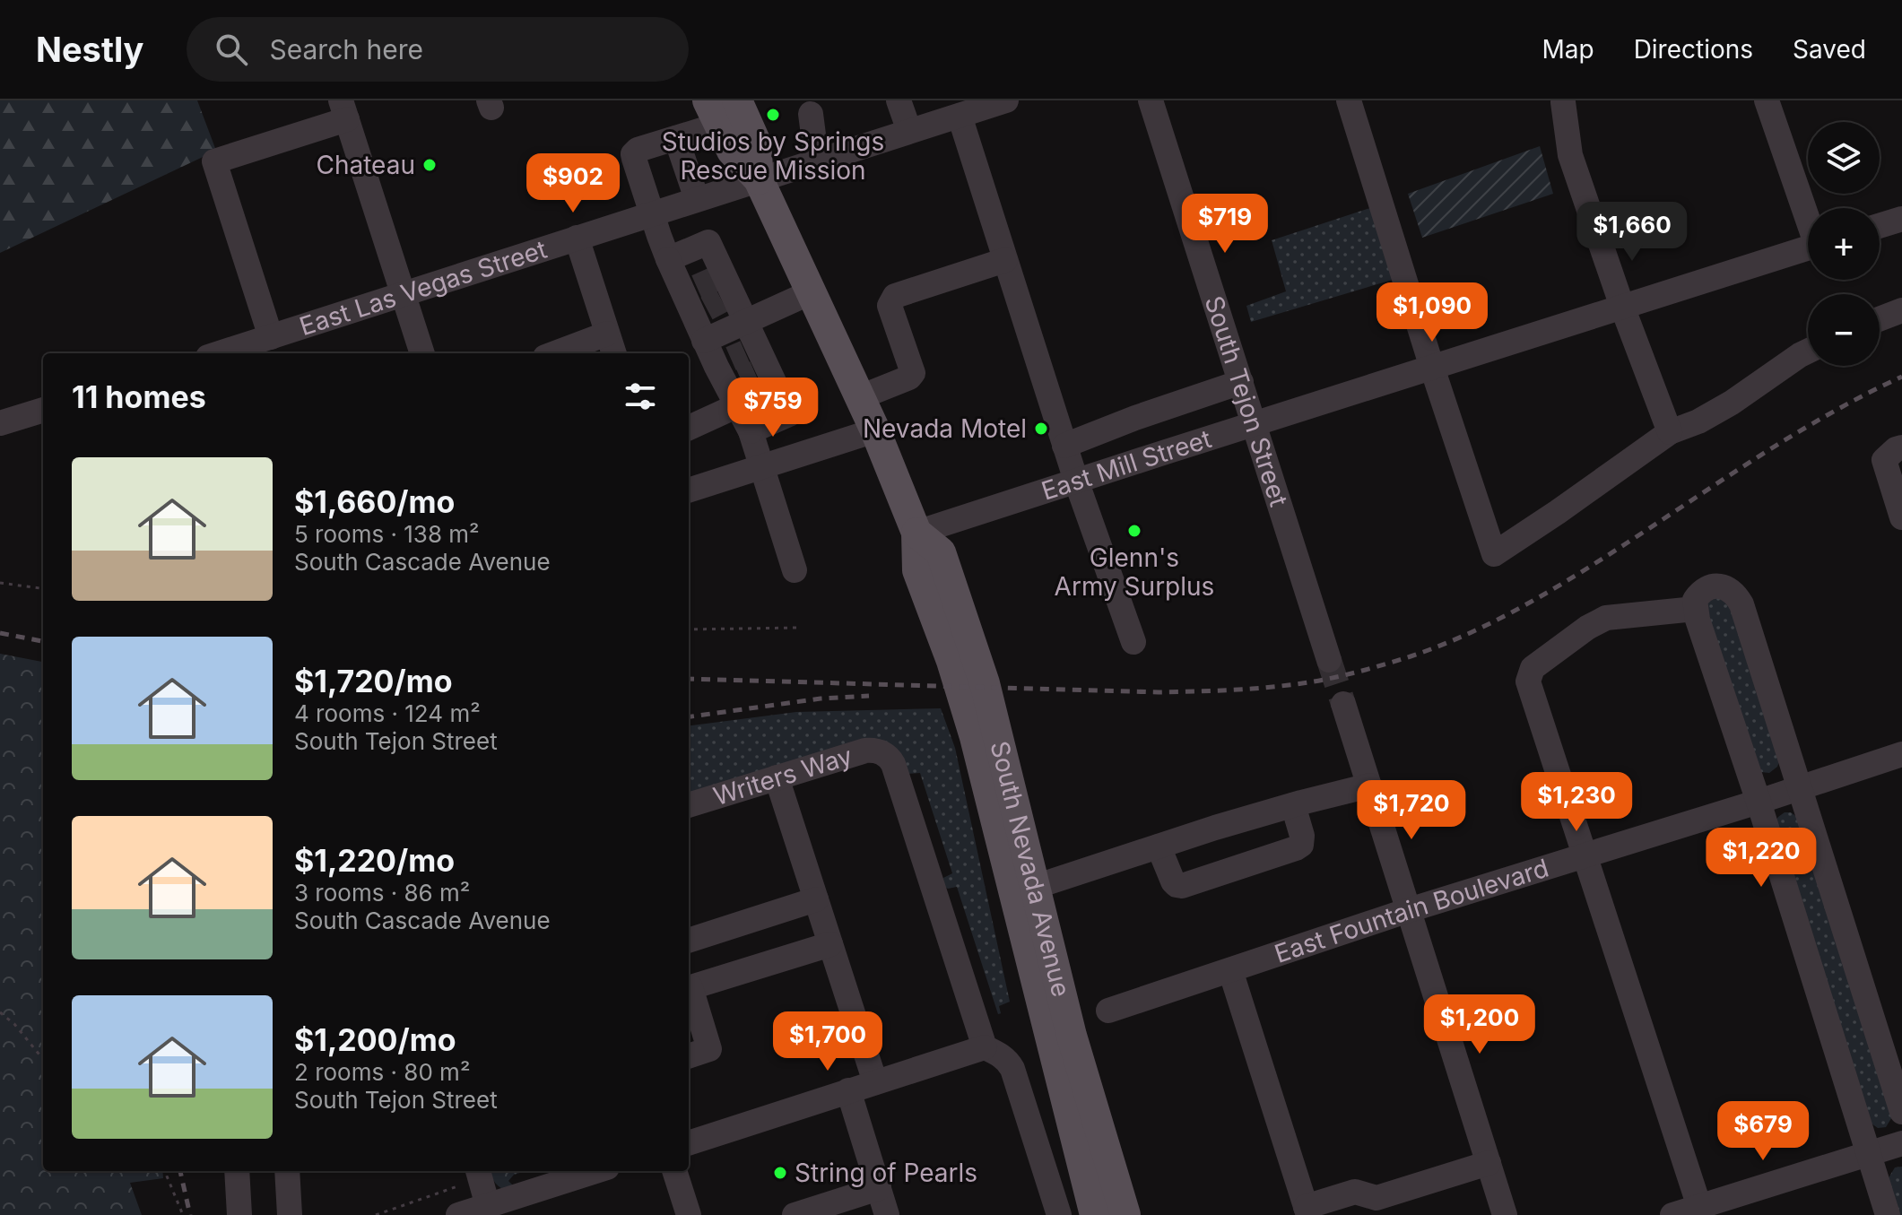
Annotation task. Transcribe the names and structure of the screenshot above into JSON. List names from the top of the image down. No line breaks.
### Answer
{"streets":{"main road":["South Nevada Avenue"],"street":["East Las Vegas Street","South Tejon Street","East Mill Street","Writers Way","East Fountain Boulevard"]},"crossings":[["East Las Vegas Street","South Nevada Avenue"],["South Tejon Street","East Mill Street"],["East Mill Street","South Nevada Avenue"]],"places":["Studios by Springs Rescue Mission","Chateau","Nevada Motel","Glenn's Army Surplus","String of Pearls"],"page":{"header":"Nestly","search":"Search here","nav":["Map","Directions","Saved"],"map_buttons":["+","−"],"price":["$902","$719","$1,660","$1,090","$759","$1,230","$1,720","$1,220","$1,200","$1,700","$679"],"heading":"11 homes","list":[{"name":"$1,660/mo","note":"5 rooms · 138 m² · South Cascade Avenue"},{"name":"$1,720/mo","note":"4 rooms · 124 m² · South Tejon Street"},{"name":"$1,220/mo","note":"3 rooms · 86 m² · South Cascade Avenue"},{"name":"$1,200/mo","note":"2 rooms · 80 m² · South Tejon Street"}]}}
